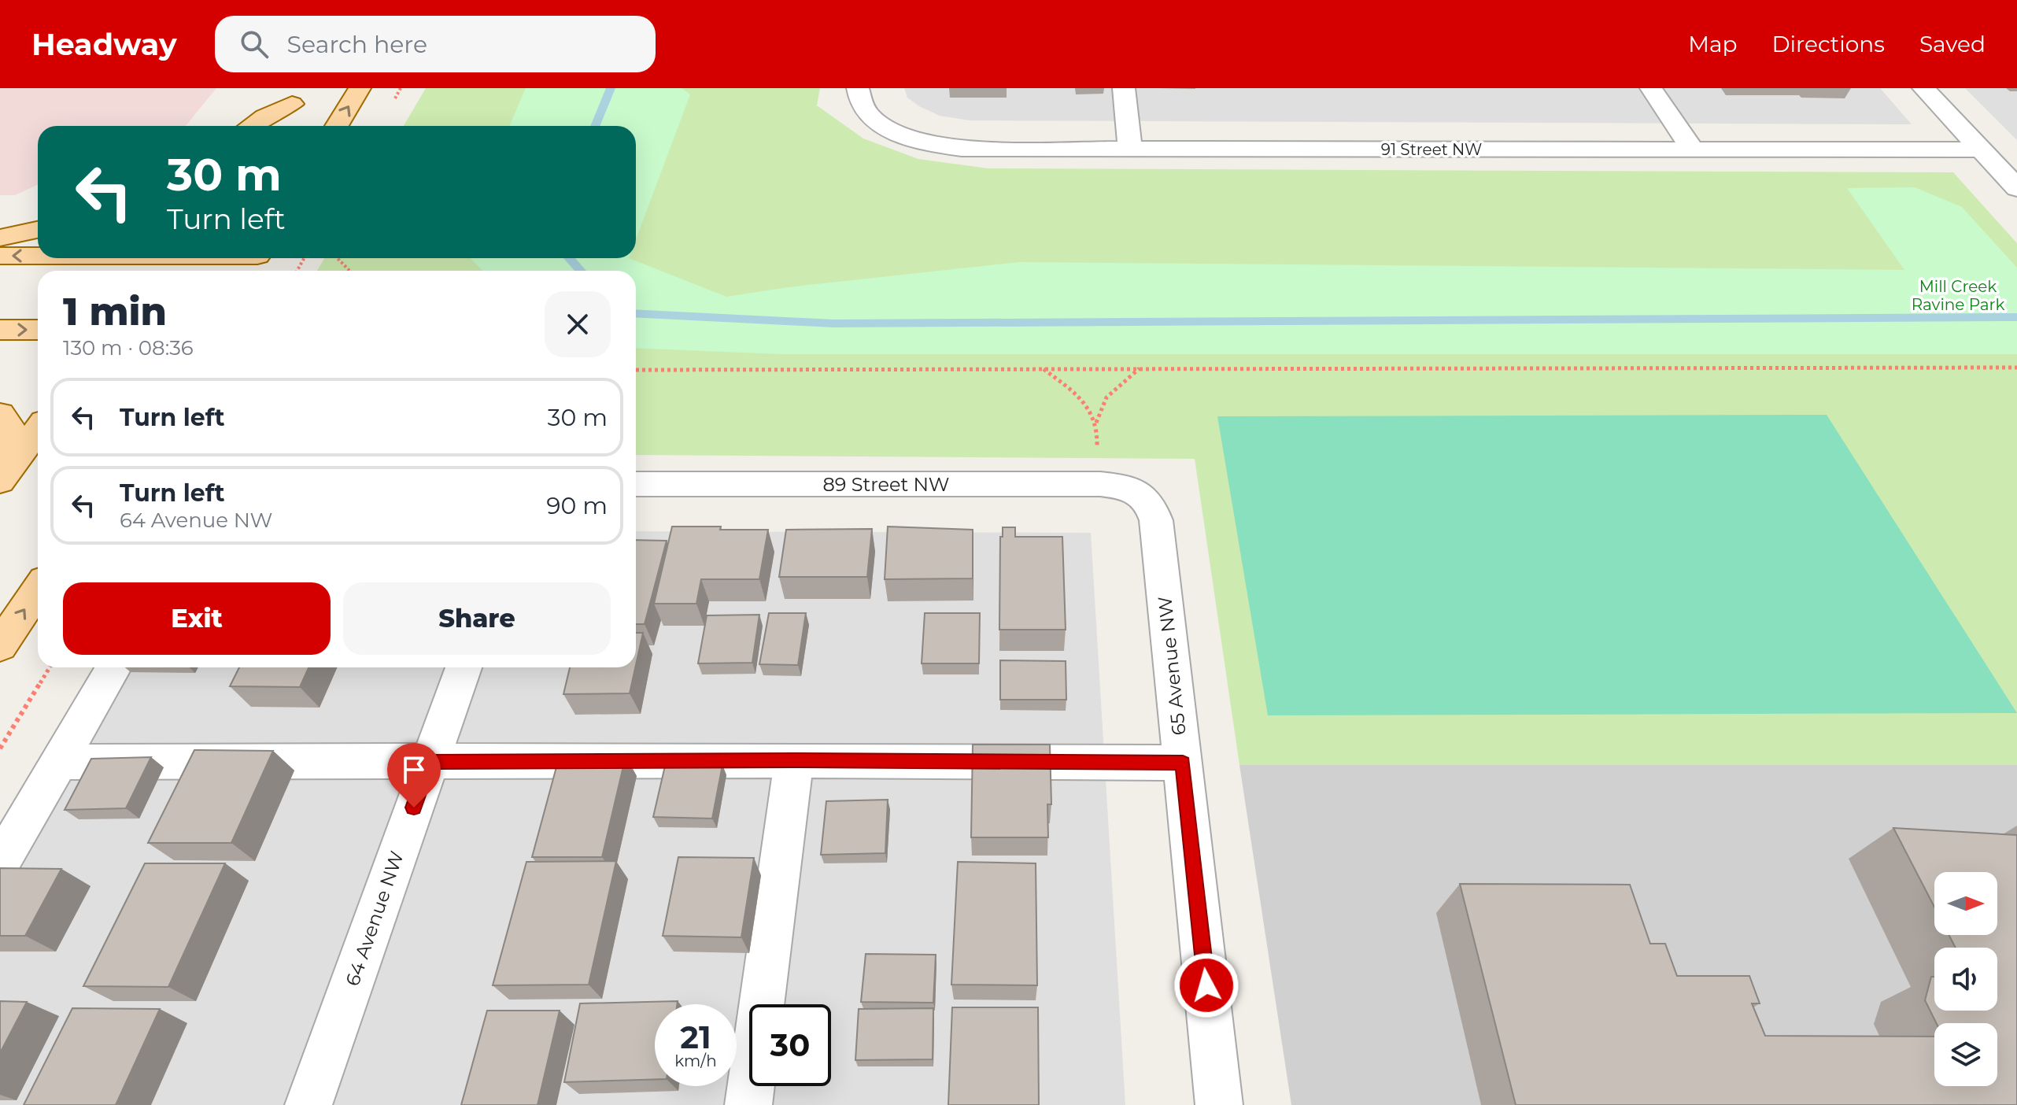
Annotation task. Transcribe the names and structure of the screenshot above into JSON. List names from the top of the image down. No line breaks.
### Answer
{"streets":{"street":["91 Street NW","89 Street NW","65 Avenue NW","64 Avenue NW"]},"crossings":[["89 Street NW","65 Avenue NW"]],"parks":["Mill Creek Ravine Park"],"north":"right","page":{"header":"Headway","search":"Search here","nav":["Map","Directions","Saved"],"turn":["30 m","Turn left"],"heading":["1 min","130 m · 08:36"],"list":[{"name":"Turn left","value":"30 m"},{"name":"Turn left","note":"64 Avenue NW","value":"90 m"}],"buttons":["Exit","Share"],"speed":"21 km/h","limit":"30"}}
